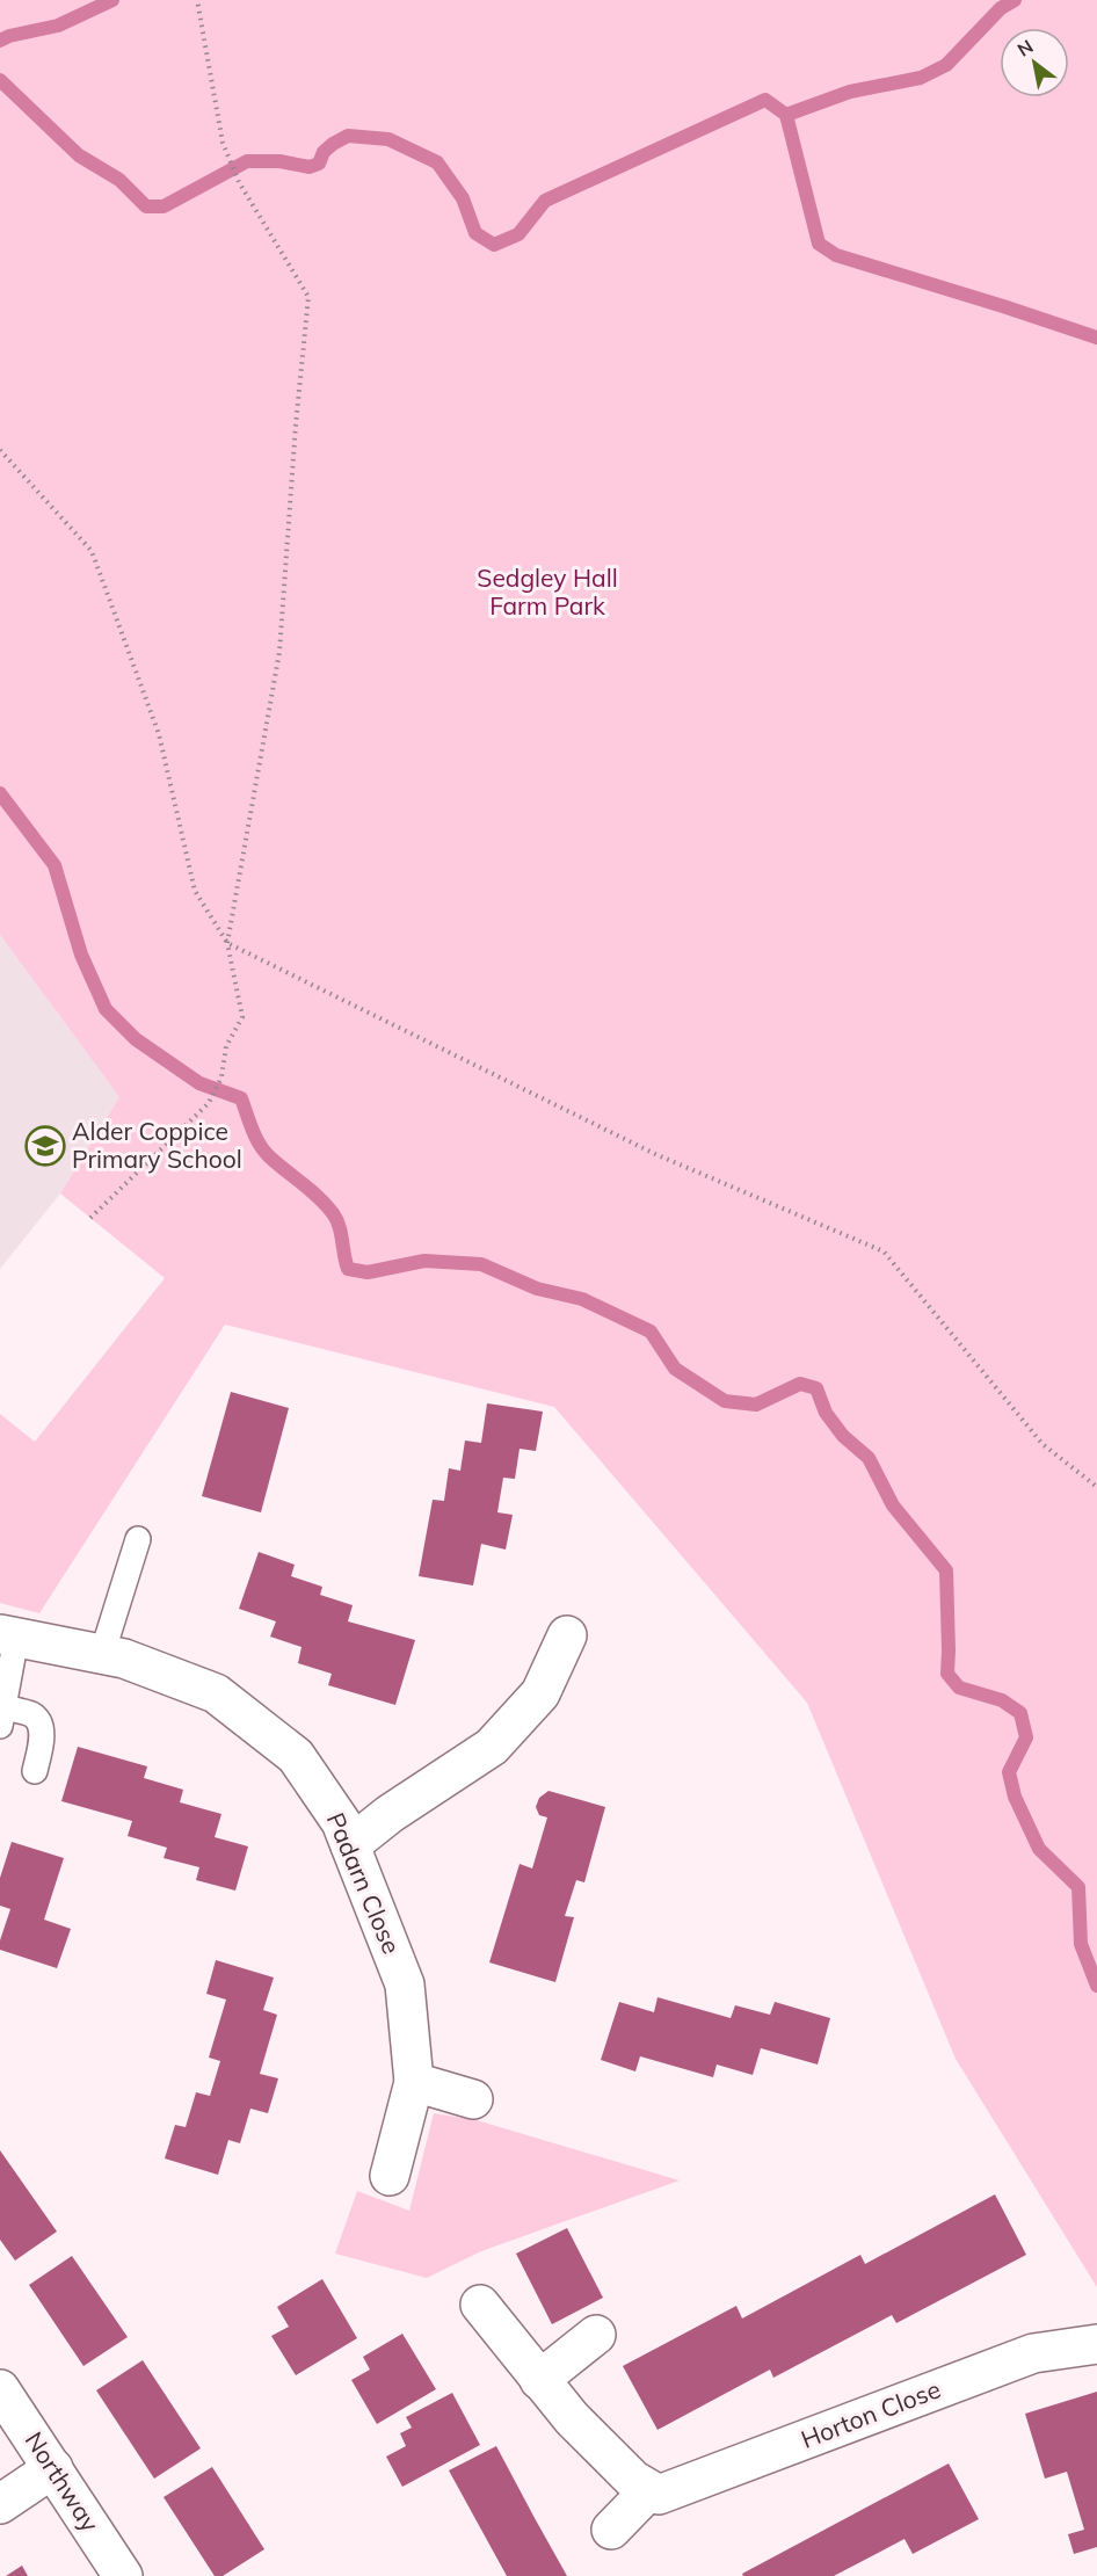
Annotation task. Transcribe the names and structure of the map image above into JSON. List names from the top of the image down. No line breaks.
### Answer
{"streets":{"street":["Padarn Close","Horton Close","Northway"]},"parks":["Sedgley Hall Farm Park"],"places":{"school or university":["Alder Coppice Primary School"]},"north":"top left"}
